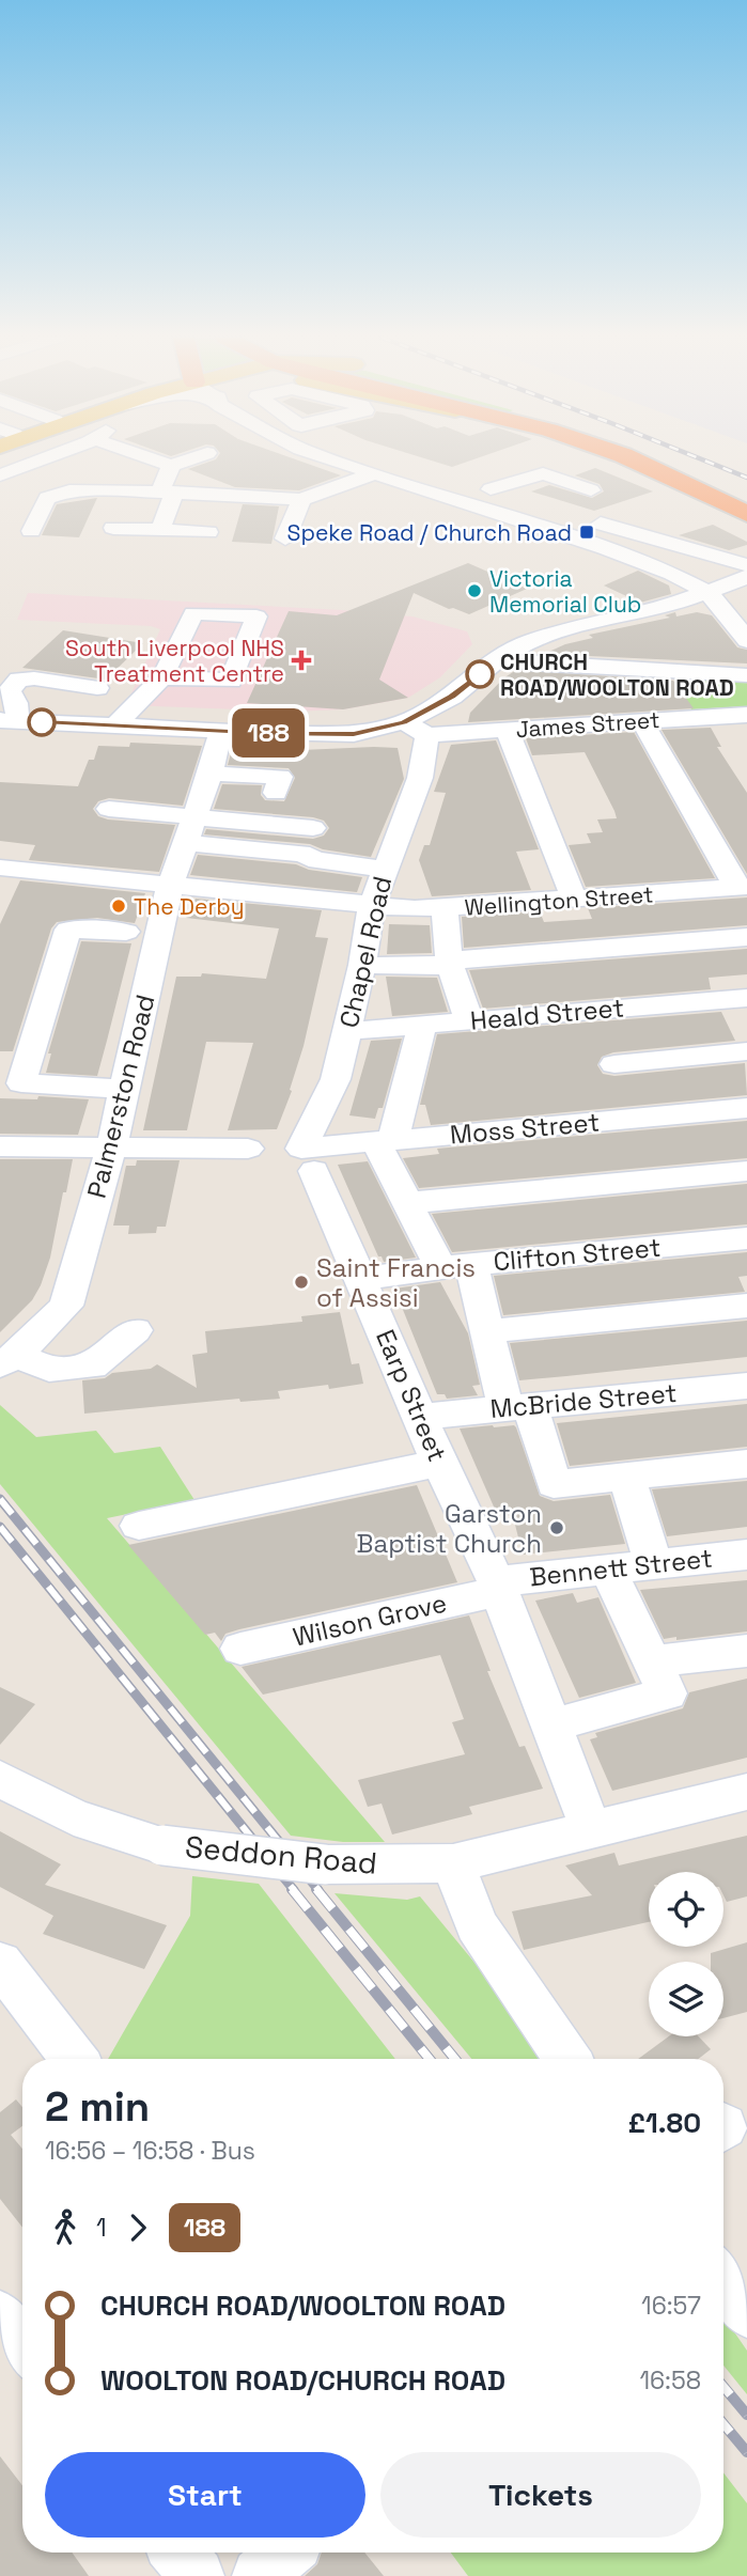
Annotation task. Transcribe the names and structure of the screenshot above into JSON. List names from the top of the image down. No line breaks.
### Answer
{"streets":{"street":["James Street","Wellington Street","Chapel Road","Heald Street","Palmerston Road","Moss Street","Clifton Street","Earp Street","McBride Street","Bennett Street","Wilson Grove","Seddon Road"]},"crossings":[["James Street","Chapel Road"],["Wellington Street","Chapel Road"],["Wellington Street","Palmerston Road"],["Chapel Road","Heald Street"],["Chapel Road","Moss Street"],["Chapel Road","Earp Street"],["Moss Street","Earp Street"],["Clifton Street","Earp Street"],["Earp Street","McBride Street"],["Earp Street","Bennett Street"],["Earp Street","Wilson Grove"],["Earp Street","Seddon Road"],["Bennett Street","Wilson Grove"]],"places":{"transit":["Speke Road / Church Road"],"other":["Victoria Memorial Club","CHURCH ROAD/WOOLTON ROAD","The Derby","Saint Francis of Assisi","Garston Baptist Church"],"health":["South Liverpool NHS Treatment Centre"]},"lines":["bus line 188"],"page":{"on_map":"188","heading":["2 min","16:56 – 16:58 · Bus","£1.80"],"legs":["1","188"],"list":[{"name":"CHURCH ROAD/WOOLTON ROAD","value":"16:57"},{"name":"WOOLTON ROAD/CHURCH ROAD","value":"16:58"}],"buttons":["Start","Tickets"]}}
